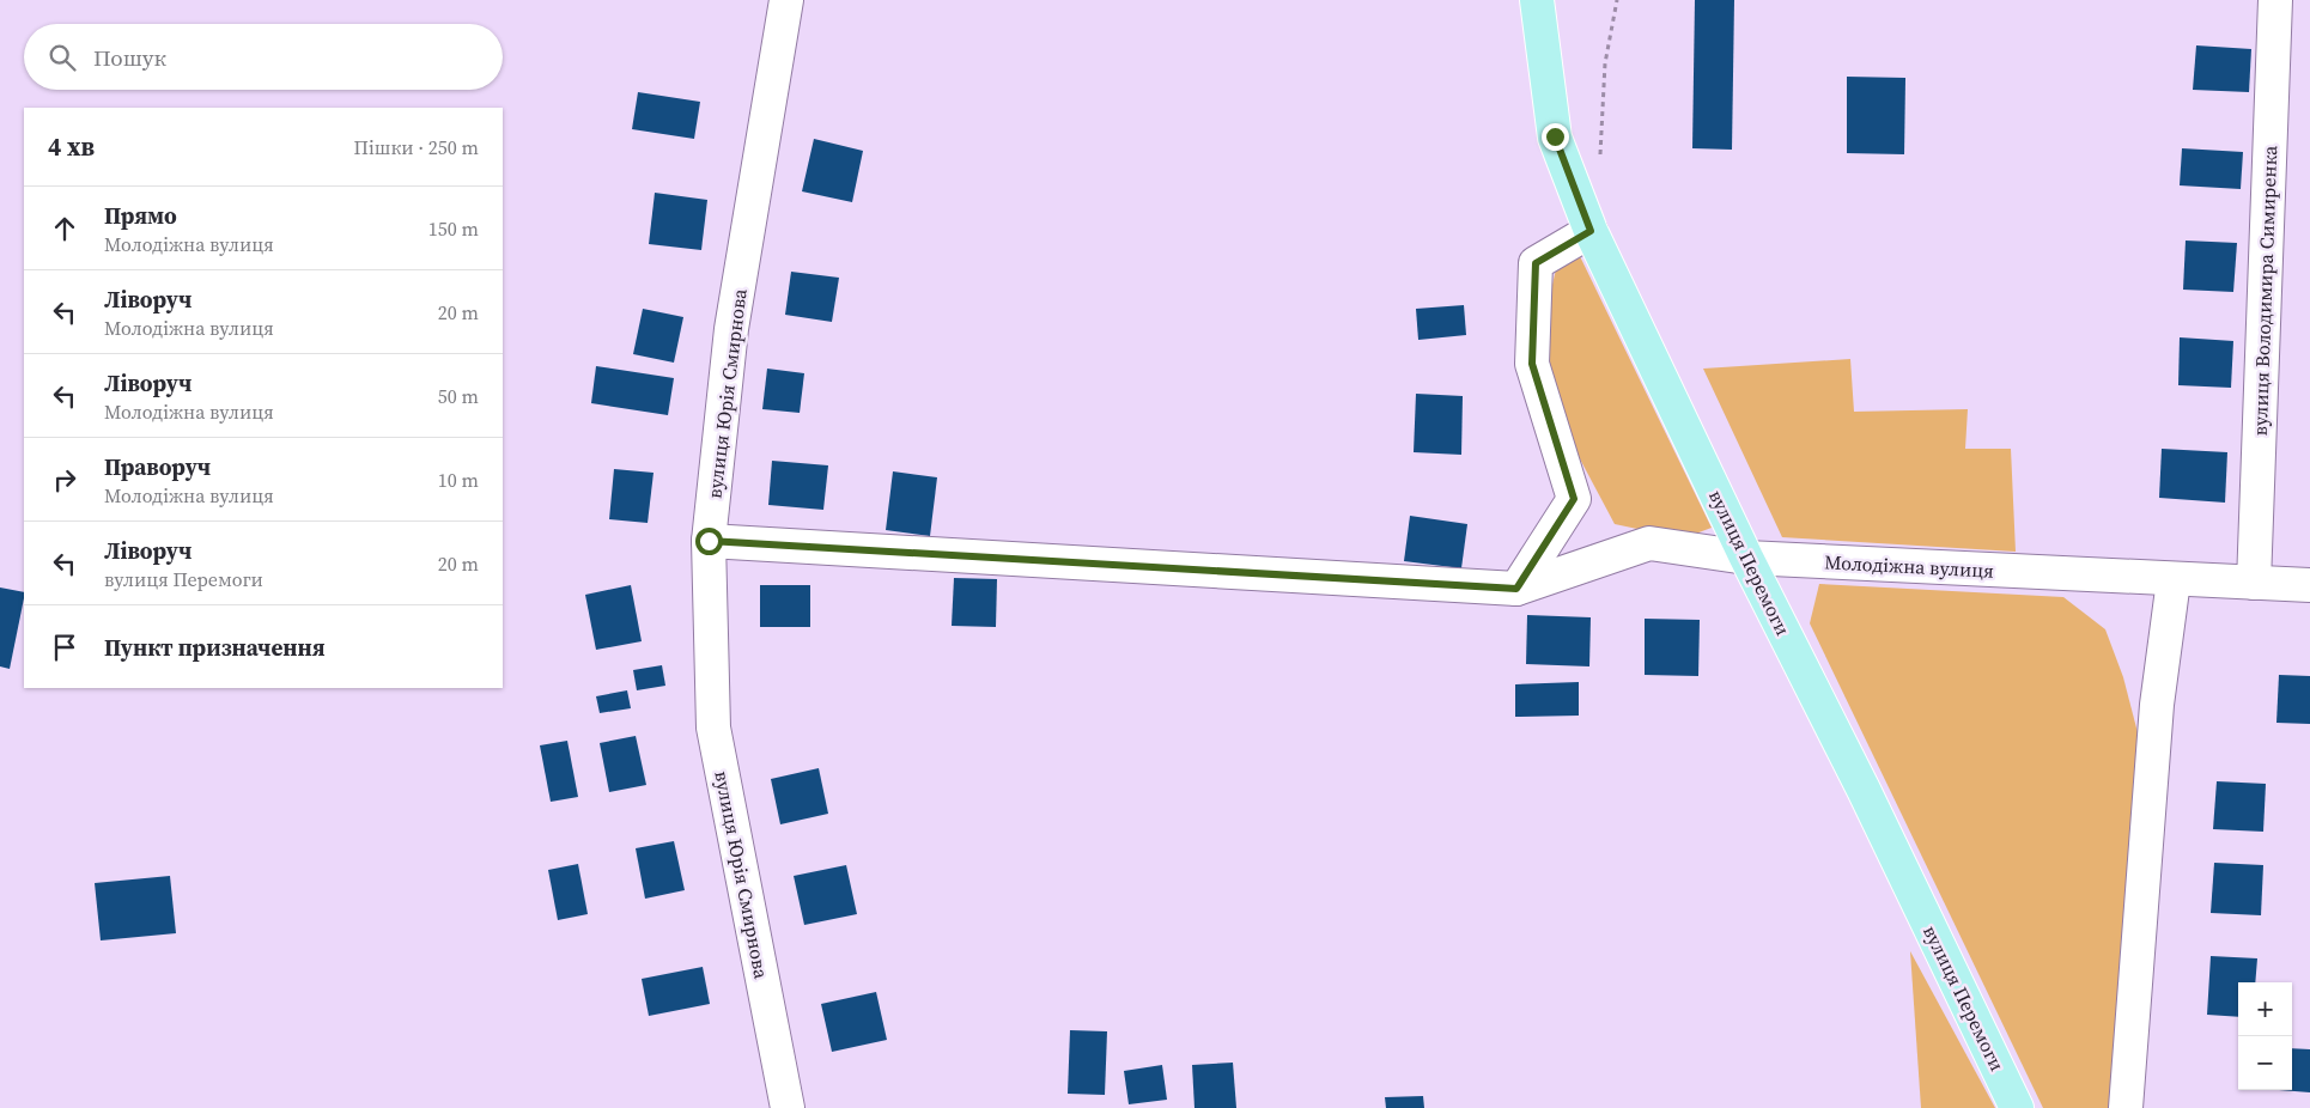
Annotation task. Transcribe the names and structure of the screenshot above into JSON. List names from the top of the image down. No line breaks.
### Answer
{"streets":{"main road":["вулиця Перемоги"],"street":["вулиця Володимира Симиренка","вулиця Юрія Смирнова","Молодіжна вулиця"]},"crossings":[["вулиця Володимира Симиренка","Молодіжна вулиця"],["вулиця Юрія Смирнова","Молодіжна вулиця"],["вулиця Перемоги","Молодіжна вулиця"]],"page":{"search":"Пошук","heading":["4 хв","Пішки · 250 m"],"list":[["Прямо","Молодіжна вулиця","150 m"],["Ліворуч","Молодіжна вулиця","20 m"],["Ліворуч","Молодіжна вулиця","50 m"],["Праворуч","Молодіжна вулиця","10 m"],["Ліворуч","вулиця Перемоги","20 m"],"Пункт призначення"],"map_buttons":["+","−"]}}
